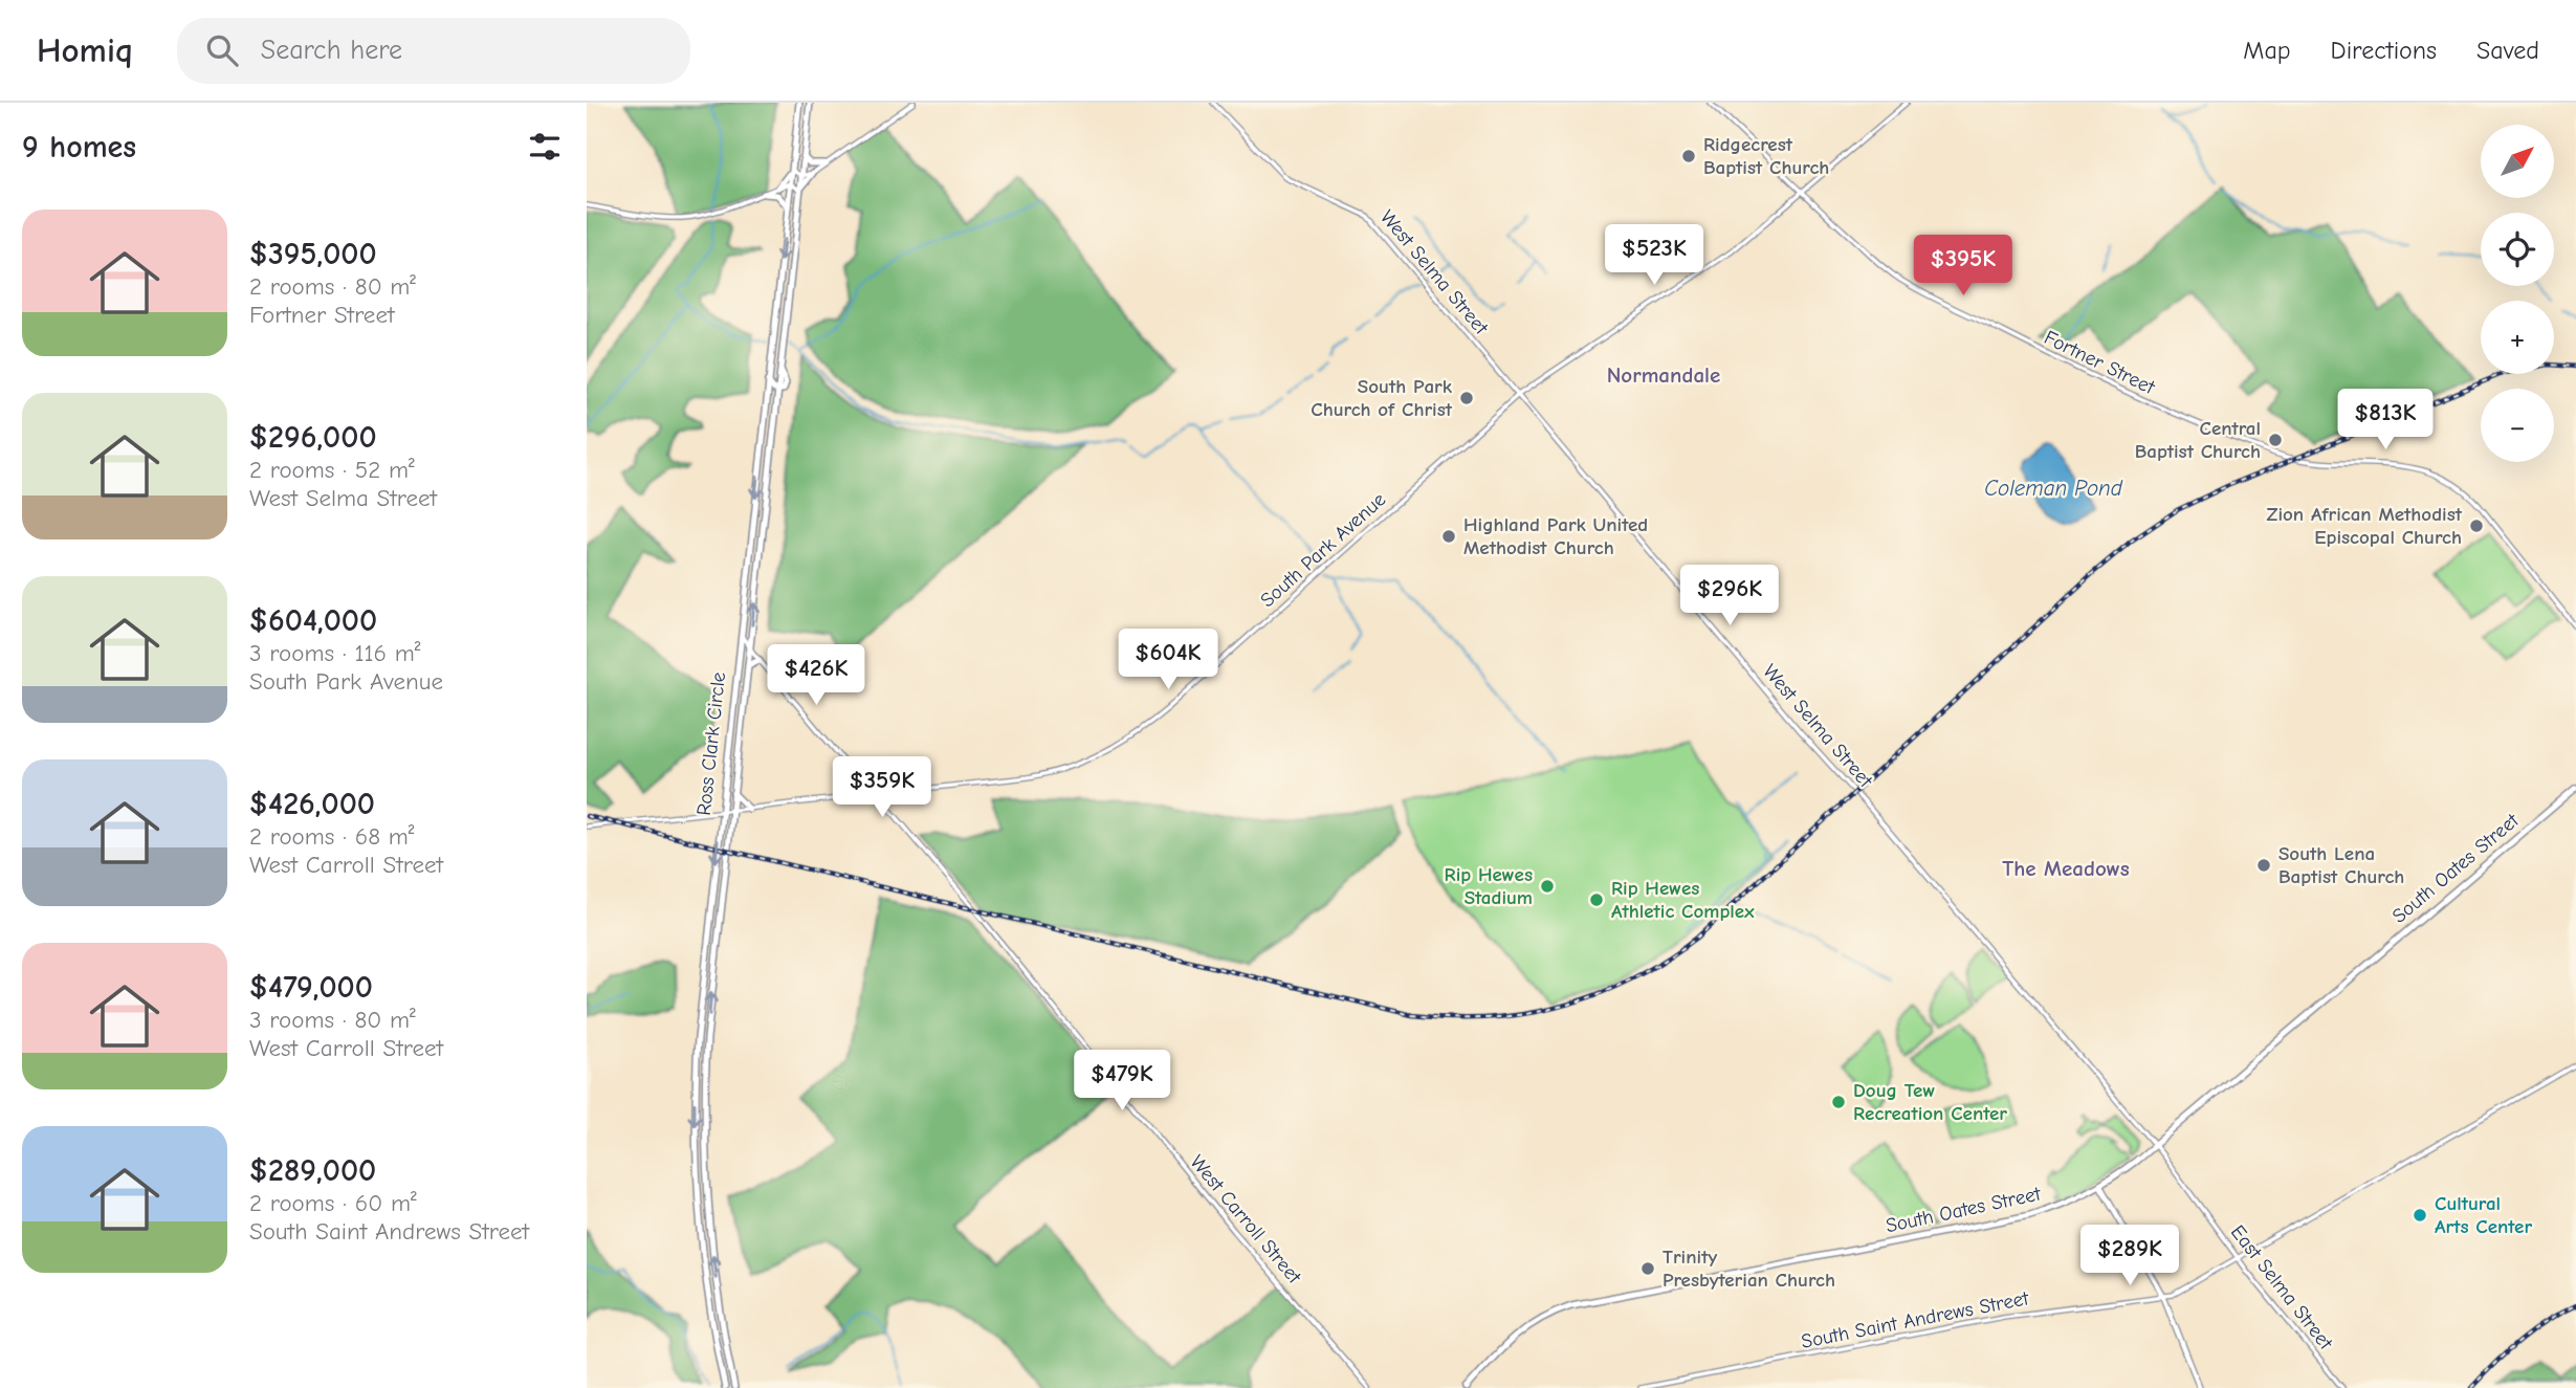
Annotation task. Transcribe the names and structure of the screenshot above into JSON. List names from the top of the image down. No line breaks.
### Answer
{"streets":{"main road":["Ross Clark Circle","South Oates Street"],"street":["West Selma Street","Fortner Street","South Park Avenue","West Carroll Street","East Selma Street","South Saint Andrews Street"]},"crossings":[["West Selma Street","South Park Avenue"],["West Selma Street","South Oates Street"],["West Selma Street","East Selma Street"],["Fortner Street","South Park Avenue"],["South Park Avenue","Ross Clark Circle"],["South Park Avenue","West Carroll Street"],["Ross Clark Circle","West Carroll Street"],["East Selma Street","South Saint Andrews Street"]],"districts":["Normandale","The Meadows"],"water":["Coleman Pond"],"places":["Ridgecrest Baptist Church","South Park Church of Christ","Central Baptist Church","Zion African Methodist Episcopal Church","Highland Park United Methodist Church","South Lena Baptist Church","Rip Hewes Stadium","Rip Hewes Athletic Complex","Doug Tew Recreation Center","Cultural Arts Center","Trinity Presbyterian Church"],"north":"top right","page":{"header":"Homiq","search":"Search here","nav":["Map","Directions","Saved"],"heading":"9 homes","map_buttons":["+","−"],"list":[{"name":"$395,000","note":"2 rooms · 80 m² · Fortner Street"},{"name":"$296,000","note":"2 rooms · 52 m² · West Selma Street"},{"name":"$604,000","note":"3 rooms · 116 m² · South Park Avenue"},{"name":"$426,000","note":"2 rooms · 68 m² · West Carroll Street"},{"name":"$479,000","note":"3 rooms · 80 m² · West Carroll Street"},{"name":"$289,000","note":"2 rooms · 60 m² · South Saint Andrews Street"}],"price":["$523K","$395K","$813K","$296K","$604K","$426K","$359K","$479K","$289K"]}}
